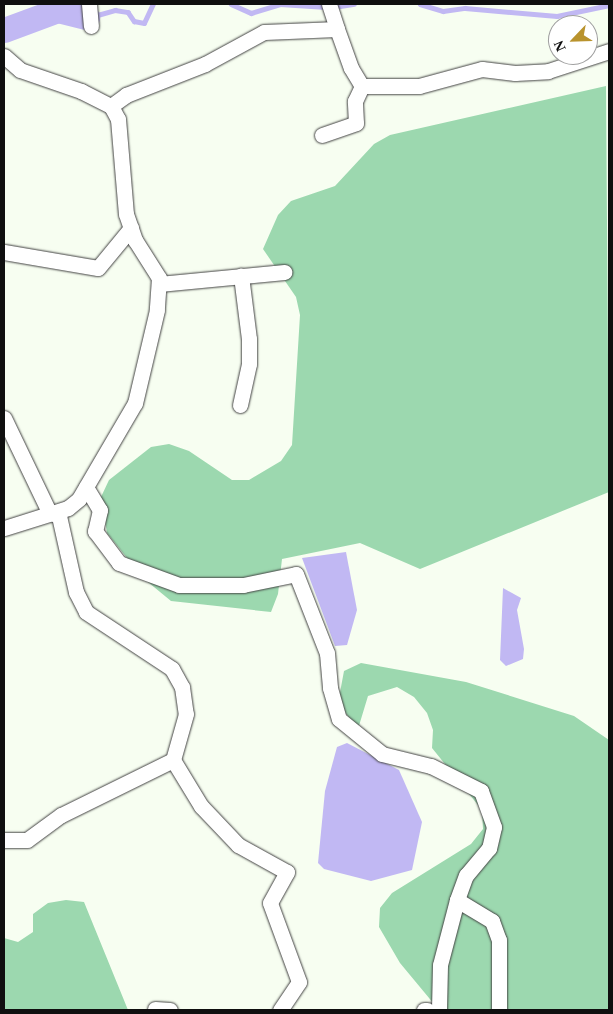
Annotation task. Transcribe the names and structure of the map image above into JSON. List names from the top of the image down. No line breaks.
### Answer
{"north":"bottom left"}
